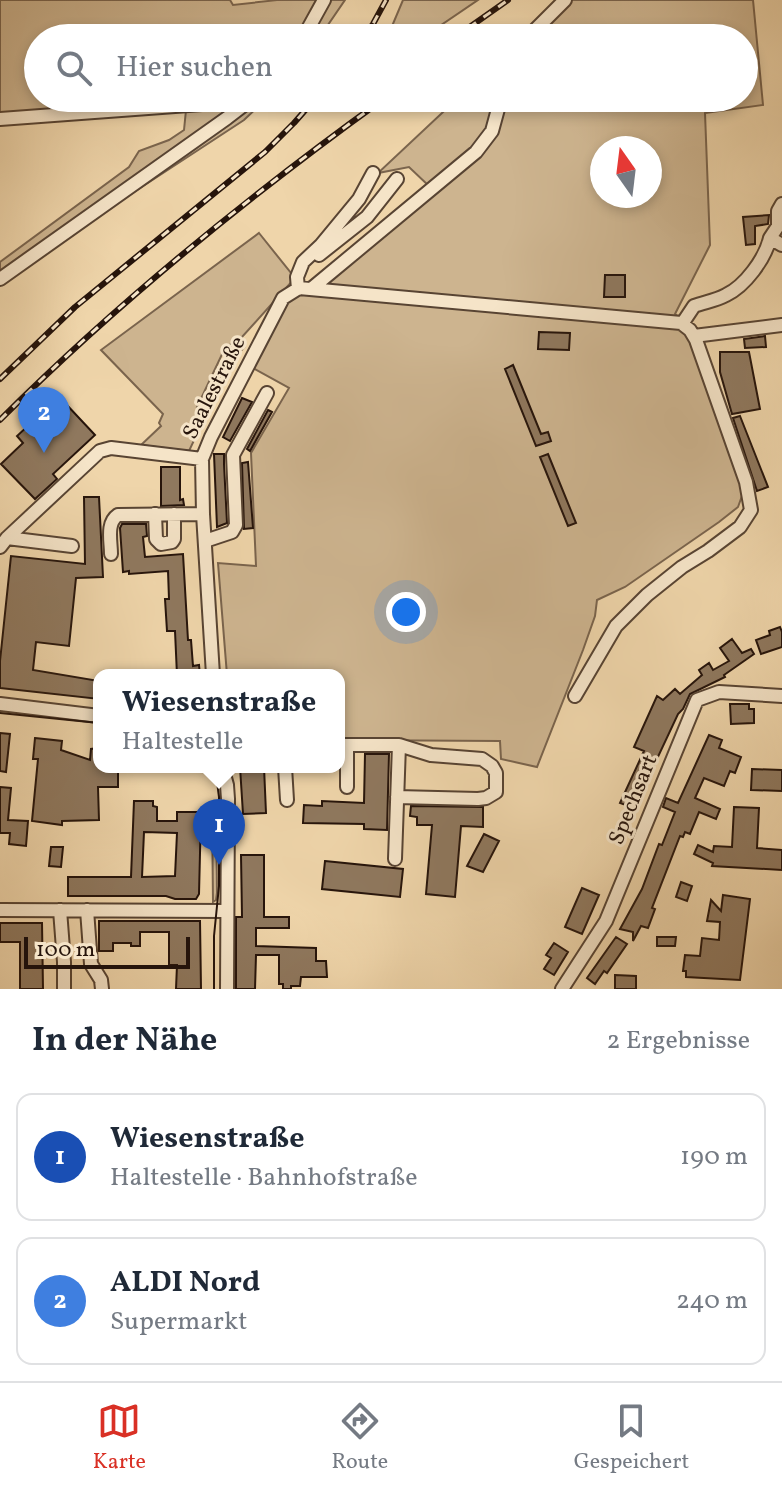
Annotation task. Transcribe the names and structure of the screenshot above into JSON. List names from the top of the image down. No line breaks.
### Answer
{"streets":{"street":["Saalestraße","Spechsart"]},"scale_bar":"100 m","north":"top","page":{"search":"Hier suchen","pins":["2","1"],"popup":["Wiesenstraße","Haltestelle"],"scale":"100 m","heading":["In der Nähe","2 Ergebnisse"],"list":[{"mark":"1","name":"Wiesenstraße","note":"Haltestelle · Bahnhofstraße","value":"190 m"},{"mark":"2","name":"ALDI Nord","note":"Supermarkt","value":"240 m"}],"nav":["Karte","Route","Gespeichert"]}}
